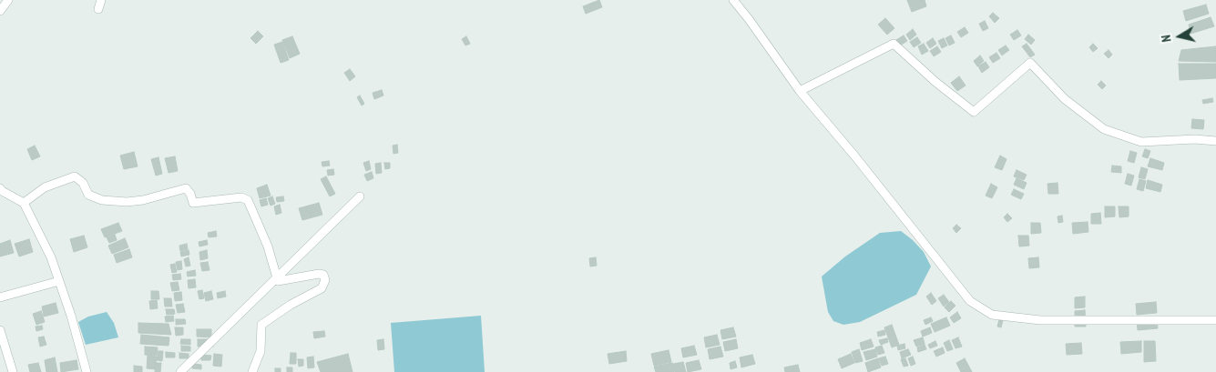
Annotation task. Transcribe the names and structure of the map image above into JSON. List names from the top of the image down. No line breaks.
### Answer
{"north":"left"}
